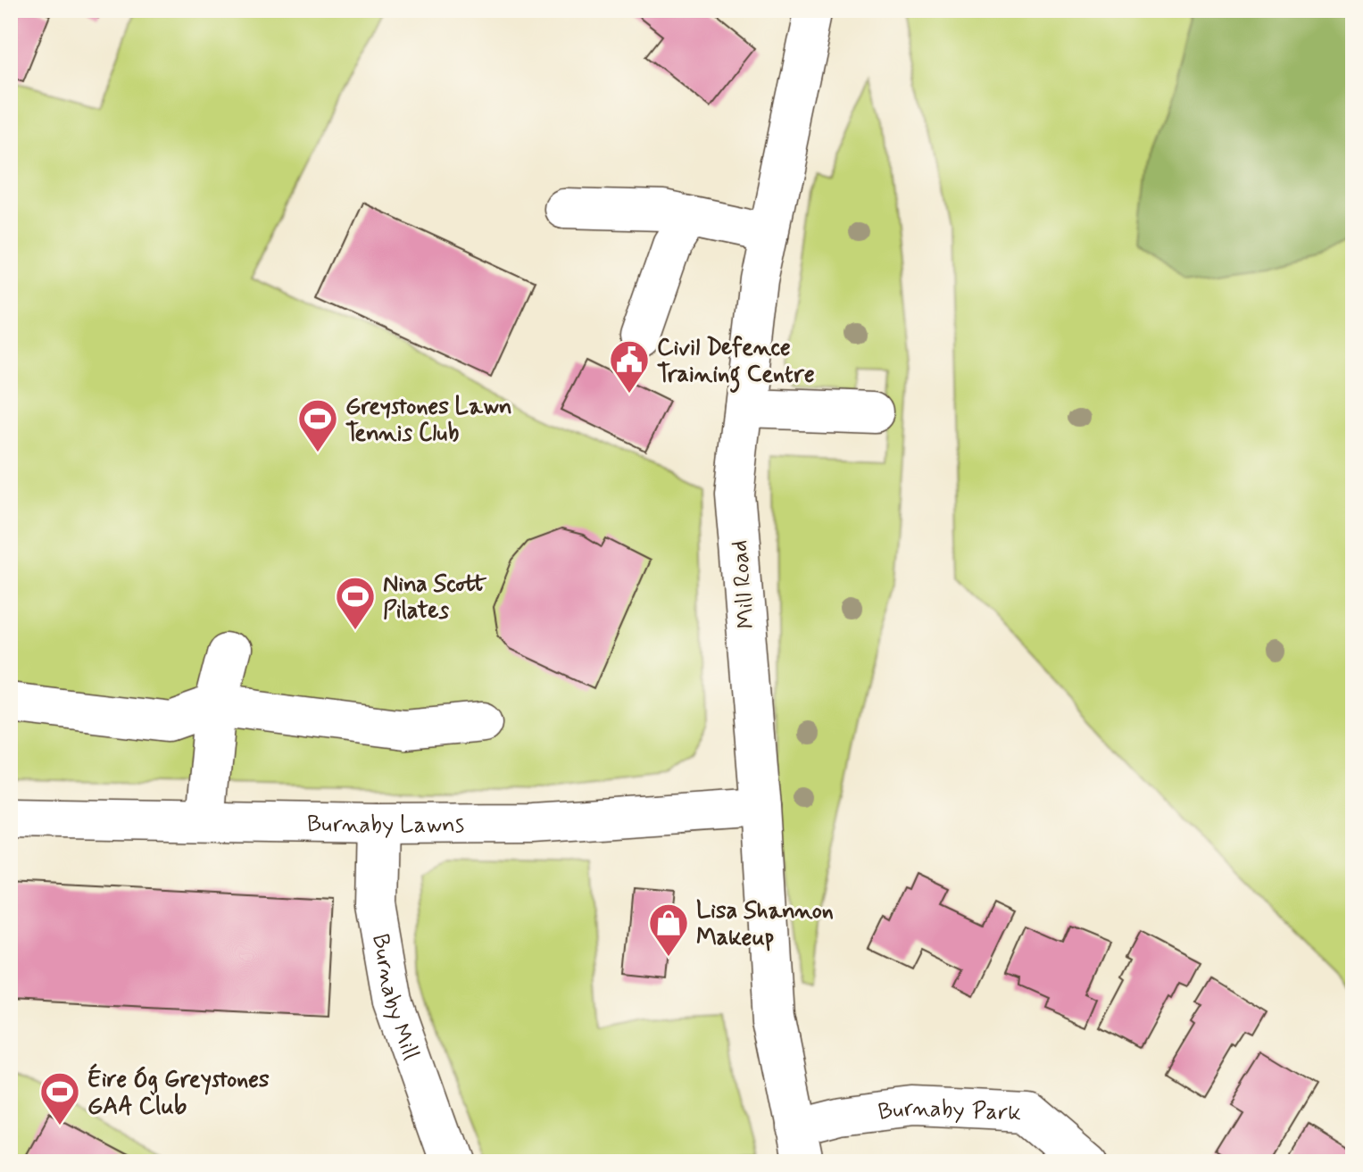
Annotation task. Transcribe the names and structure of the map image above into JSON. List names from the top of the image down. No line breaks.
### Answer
{"streets":{"street":["Mill Road","Burnaby Lawns","Burnaby Mill","Burnaby Park"]},"crossings":[["Mill Road","Burnaby Lawns"],["Mill Road","Burnaby Park"],["Burnaby Lawns","Burnaby Mill"]],"places":{"public building":["Civil Defence Training Centre"],"sports":["Greystones Lawn Tennis Club","Nina Scott Pilates","Éire Óg Greystones GAA Club"],"shop":["Lisa Shannon Makeup"]}}
